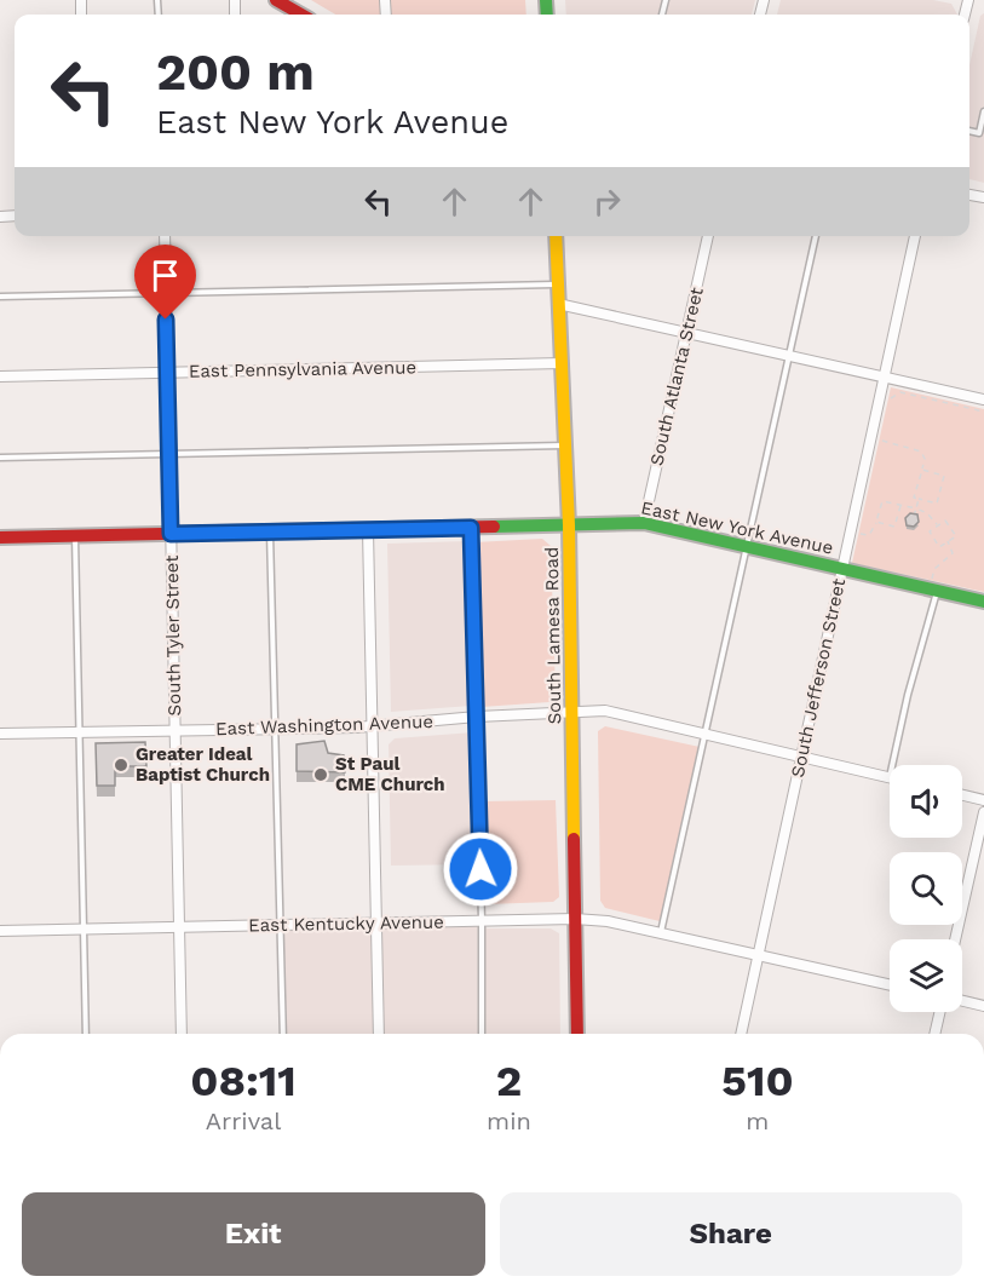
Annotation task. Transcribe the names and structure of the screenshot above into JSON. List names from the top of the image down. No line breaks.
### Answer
{"streets":{"street":["East Pennsylvania Avenue","South Atlanta Street","East New York Avenue","South Tyler Street","South Lamesa Road","South Jefferson Street","East Washington Avenue","East Kentucky Avenue"]},"crossings":[["East Pennsylvania Avenue","South Tyler Street"],["East Pennsylvania Avenue","South Lamesa Road"],["South Atlanta Street","East New York Avenue"],["East New York Avenue","South Tyler Street"],["East New York Avenue","South Lamesa Road"],["East New York Avenue","South Jefferson Street"],["South Tyler Street","East Washington Avenue"],["South Tyler Street","East Kentucky Avenue"],["South Lamesa Road","East Washington Avenue"],["South Lamesa Road","East Kentucky Avenue"],["South Jefferson Street","East Washington Avenue"],["South Jefferson Street","East Kentucky Avenue"]],"places":["Greater Ideal Baptist Church","St Paul CME Church"],"page":{"turn":["200 m","East New York Avenue"],"eta":["08:11","Arrival","2","min","510","m"],"buttons":["Exit","Share"]}}
